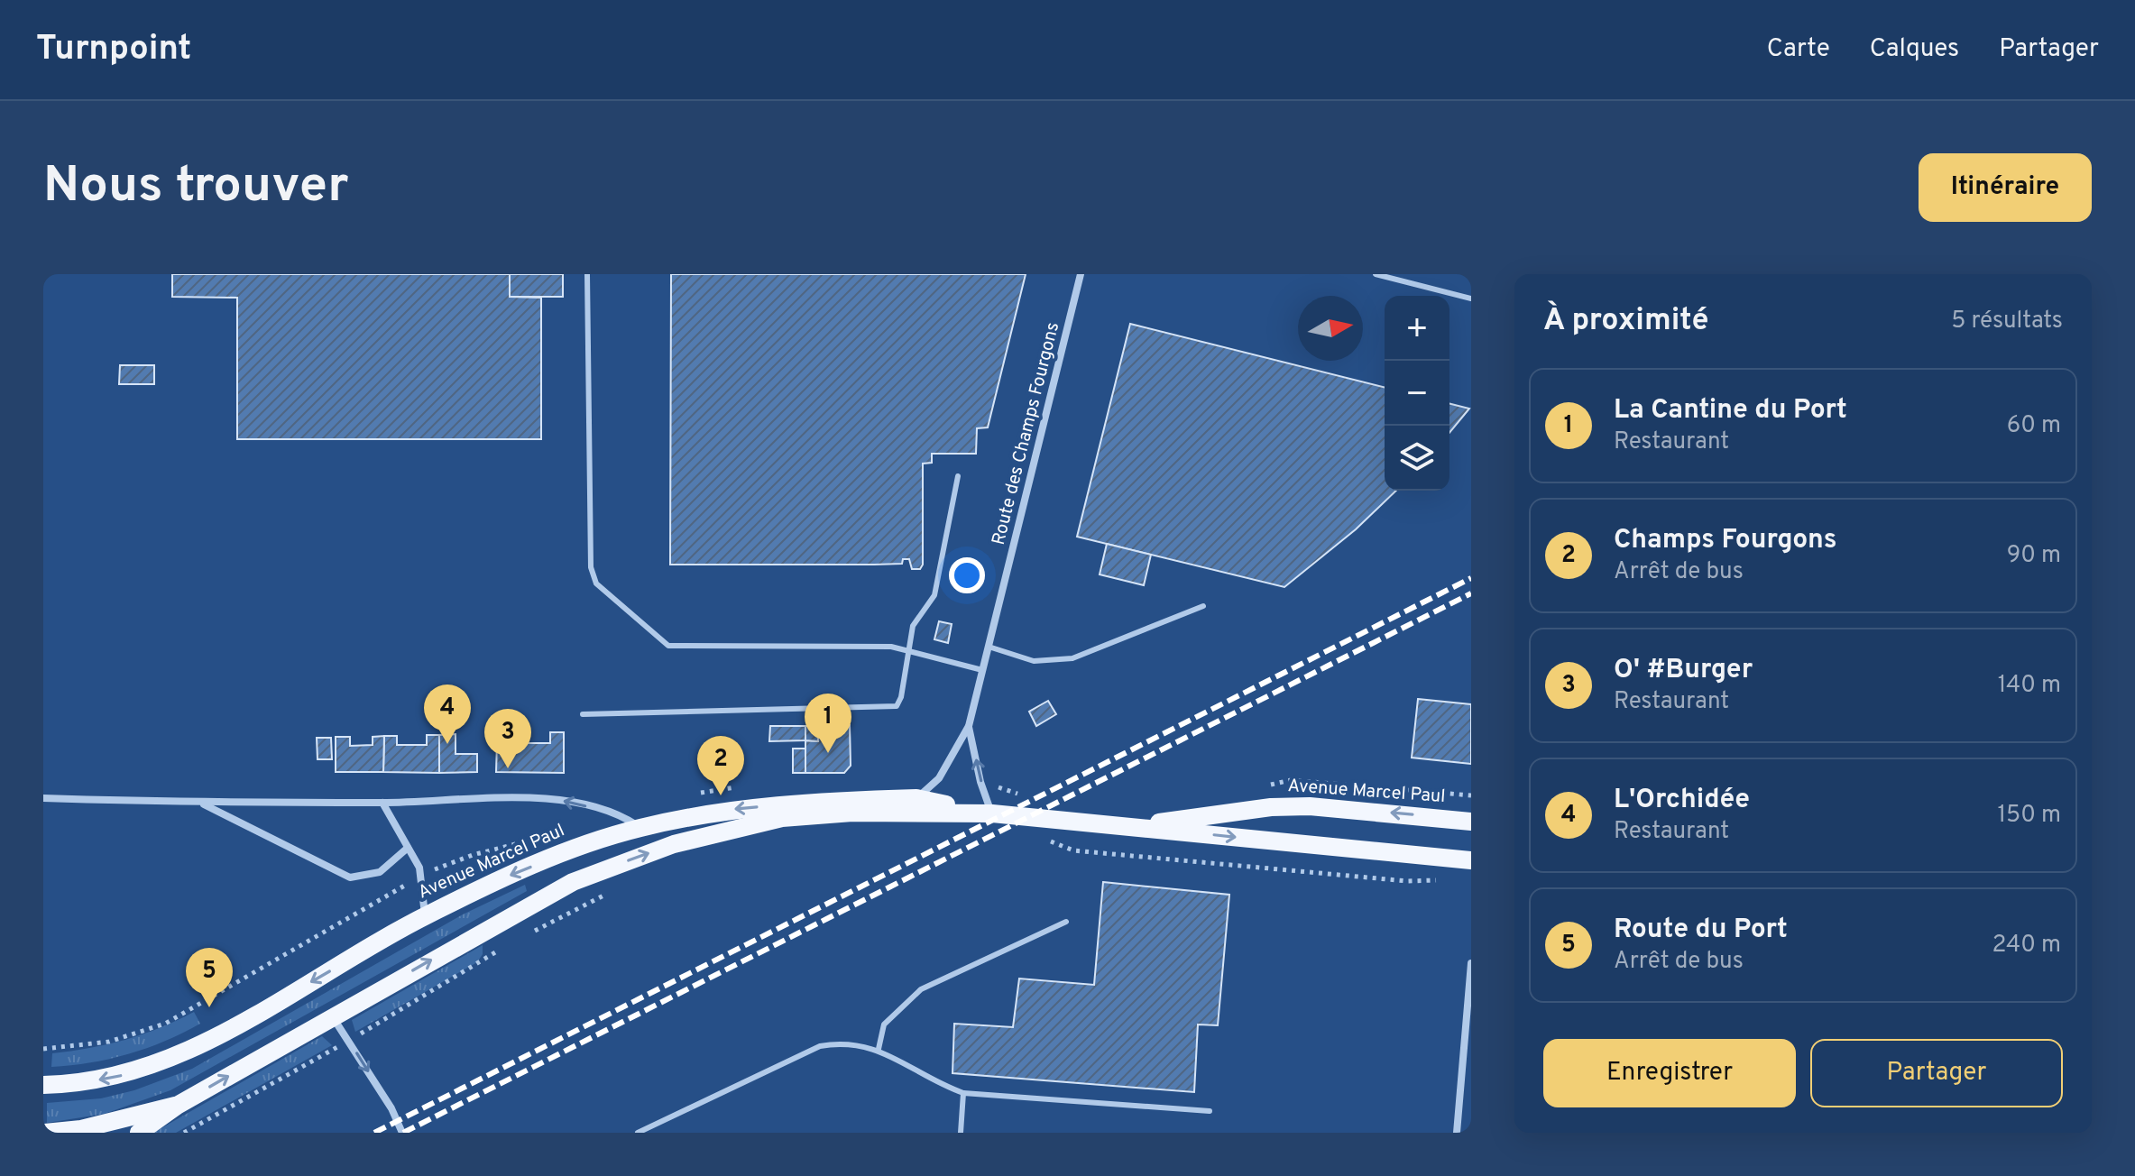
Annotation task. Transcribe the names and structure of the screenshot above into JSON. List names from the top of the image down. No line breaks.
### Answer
{"streets":{"main road":["Avenue Marcel Paul"],"street":["Route des Champs Fourgons"]},"crossings":[["Route des Champs Fourgons","Avenue Marcel Paul"]],"north":"right","page":{"header":"Turnpoint","nav":["Carte","Calques","Partager"],"buttons":["Itinéraire",["Enregistrer","Partager"]],"title":"Nous trouver","heading":["À proximité","5 résultats"],"map_buttons":["+","−"],"list":[{"mark":"1","name":"La Cantine du Port","note":"Restaurant","value":"60 m"},{"mark":"2","name":"Champs Fourgons","note":"Arrêt de bus","value":"90 m"},{"mark":"3","name":"O' #Burger","note":"Restaurant","value":"140 m"},{"mark":"4","name":"L'Orchidée","note":"Restaurant","value":"150 m"},{"mark":"5","name":"Route du Port","note":"Arrêt de bus","value":"240 m"}],"pins":["4","1","3","2","5"]}}
